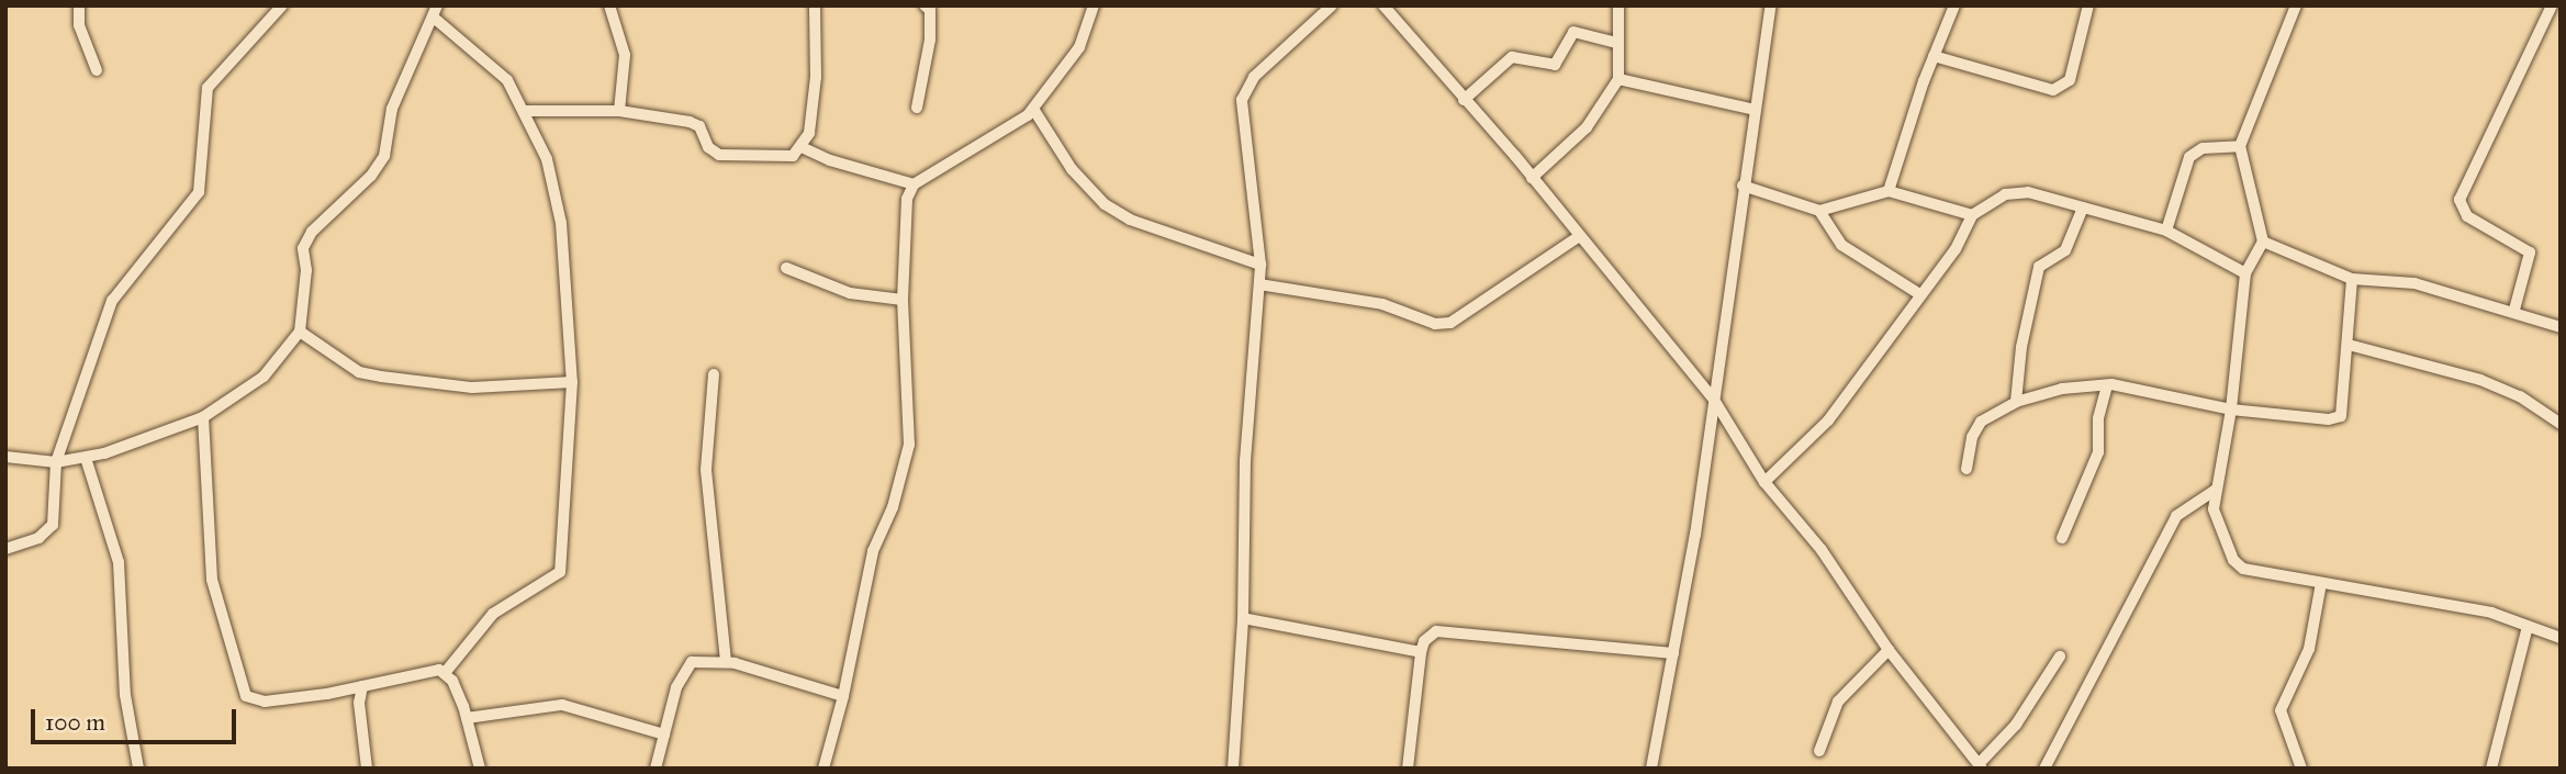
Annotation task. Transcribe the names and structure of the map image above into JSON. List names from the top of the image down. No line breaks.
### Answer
{"scale_bar":"100 m"}
